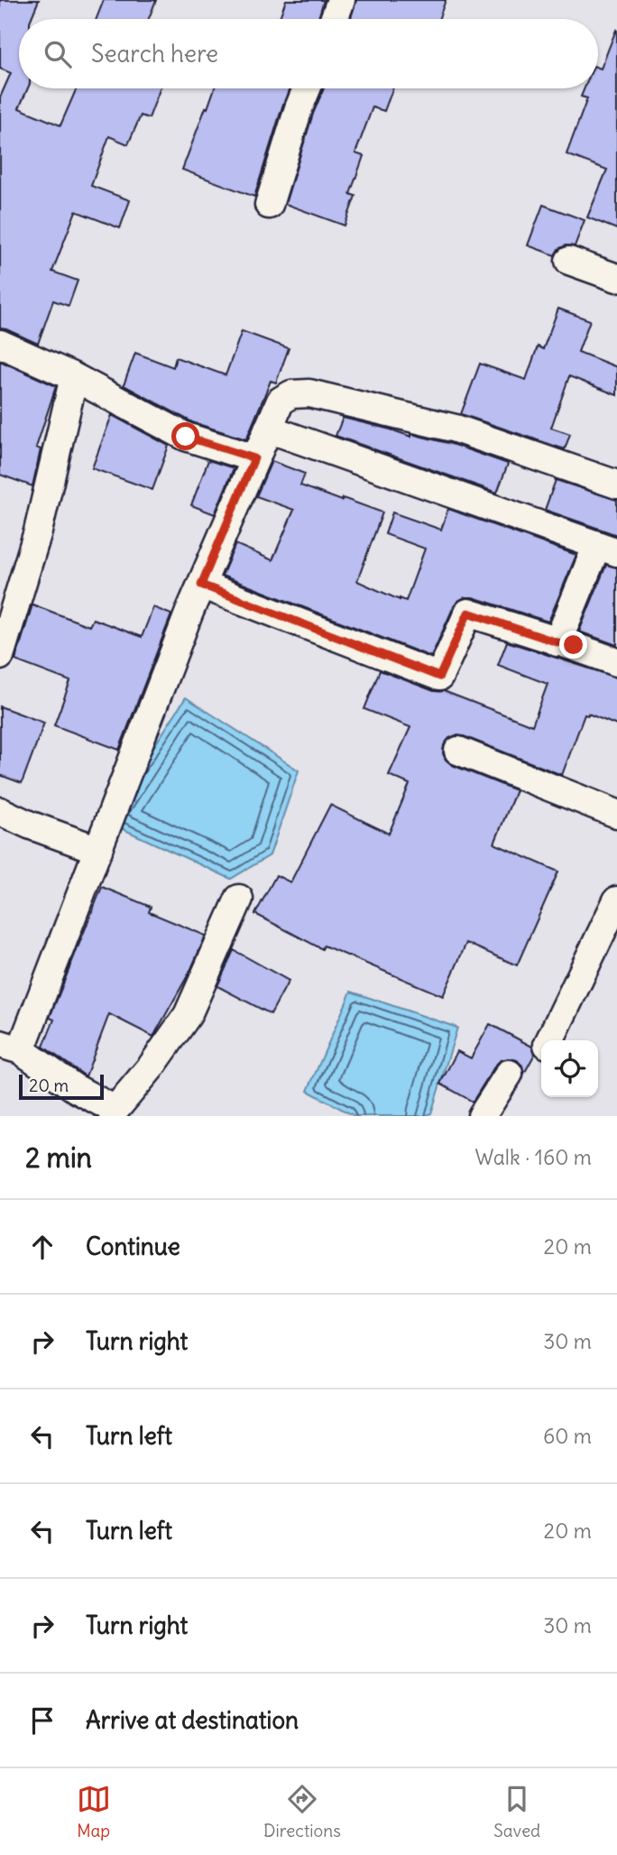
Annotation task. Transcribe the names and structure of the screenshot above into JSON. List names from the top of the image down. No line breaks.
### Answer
{"scale_bar":"20 m","page":{"search":"Search here","scale":"20 m","heading":["2 min","Walk · 160 m"],"list":[["Continue","20 m"],["Turn right","30 m"],["Turn left","60 m"],["Turn left","20 m"],["Turn right","30 m"],"Arrive at destination"],"nav":["Map","Directions","Saved"]}}
